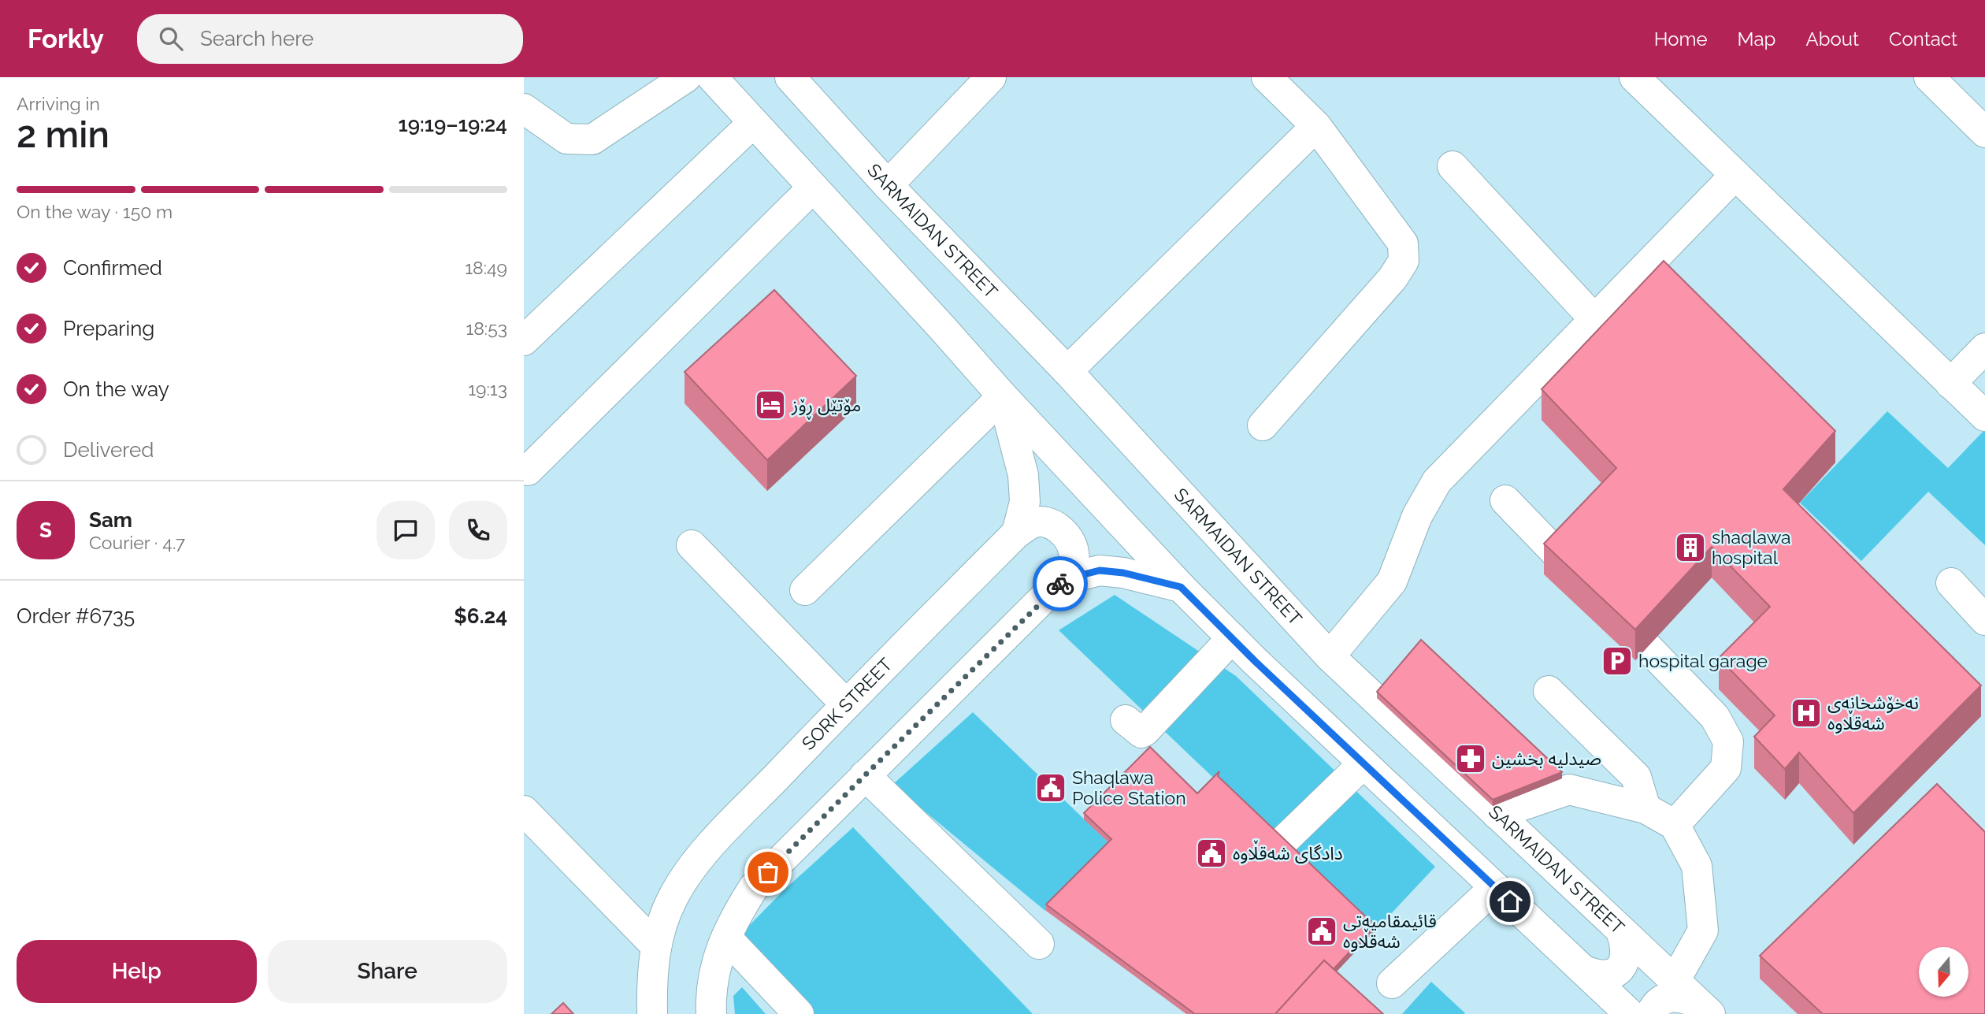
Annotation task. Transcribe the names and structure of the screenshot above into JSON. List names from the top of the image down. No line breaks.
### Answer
{"streets":{"street":["SARMAIDAN STREET","SORK STREET"]},"places":{"hotel":["مۆتێل ڕۆز"],"building":["shaqlawa hospital"],"parking":["hospital garage"],"hospital":["نەخۆشخانەی شەقڵاوە"],"pharmacy":["صیدلیە بخشین"],"public building":["Shaqlawa Police Station","دادگای شەقڵاوە","قائیمقامیەتی شەقڵاوە"]},"north":"bottom","page":{"header":"Forkly","search":"Search here","nav":["Home","Map","About","Contact"],"heading":["2 min","Arriving in","19:19–19:24"],"panel":["Sam","Courier · 4.7","Order #6735","$6.24"],"bar":"On the way · 150 m","list":[["Confirmed","18:49"],["Preparing","18:53"],["On the way","19:13"],"Delivered"],"round":"S","buttons":["Help","Share"]}}
